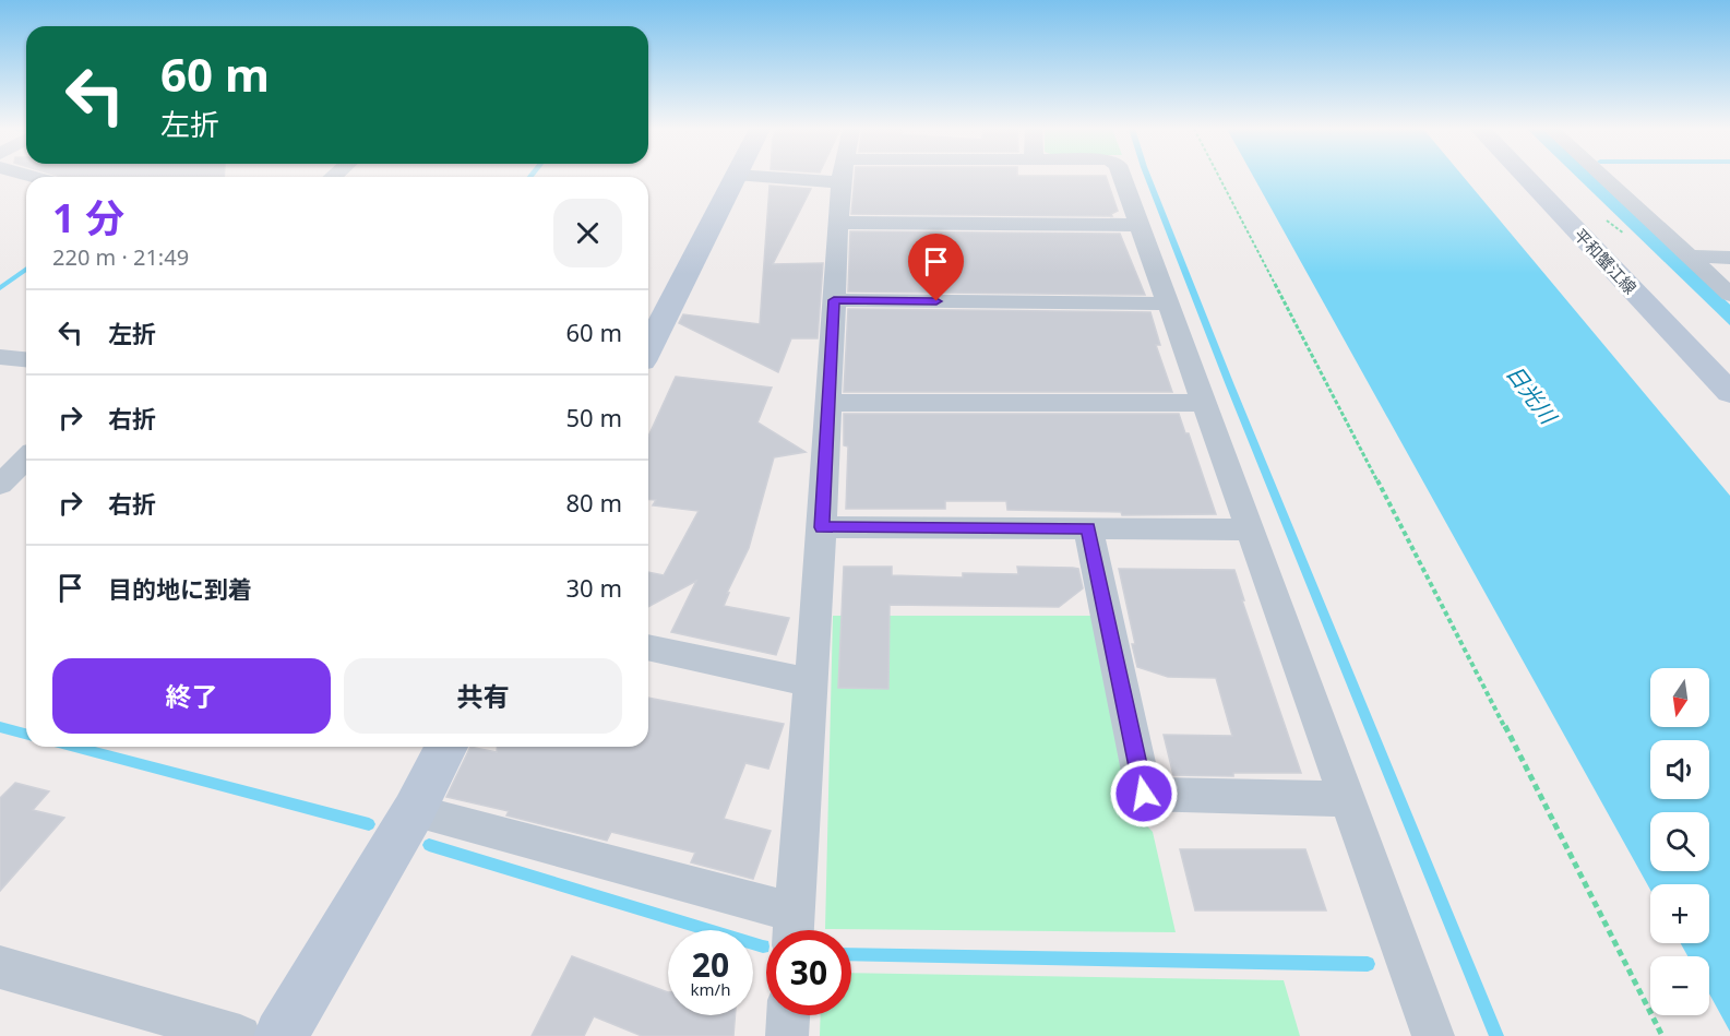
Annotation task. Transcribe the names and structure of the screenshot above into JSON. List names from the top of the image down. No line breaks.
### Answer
{"streets":{"street":["平和蟹江線"]},"water":["日光川"],"north":"bottom","page":{"turn":["60 m","左折"],"heading":["1 分","220 m · 21:49"],"list":[{"name":"左折","value":"60 m"},{"name":"右折","value":"50 m"},{"name":"右折","value":"80 m"},{"name":"目的地に到着","value":"30 m"}],"buttons":["終了","共有"],"map_buttons":["+","−"],"speed":"20 km/h","limit":"30"}}
